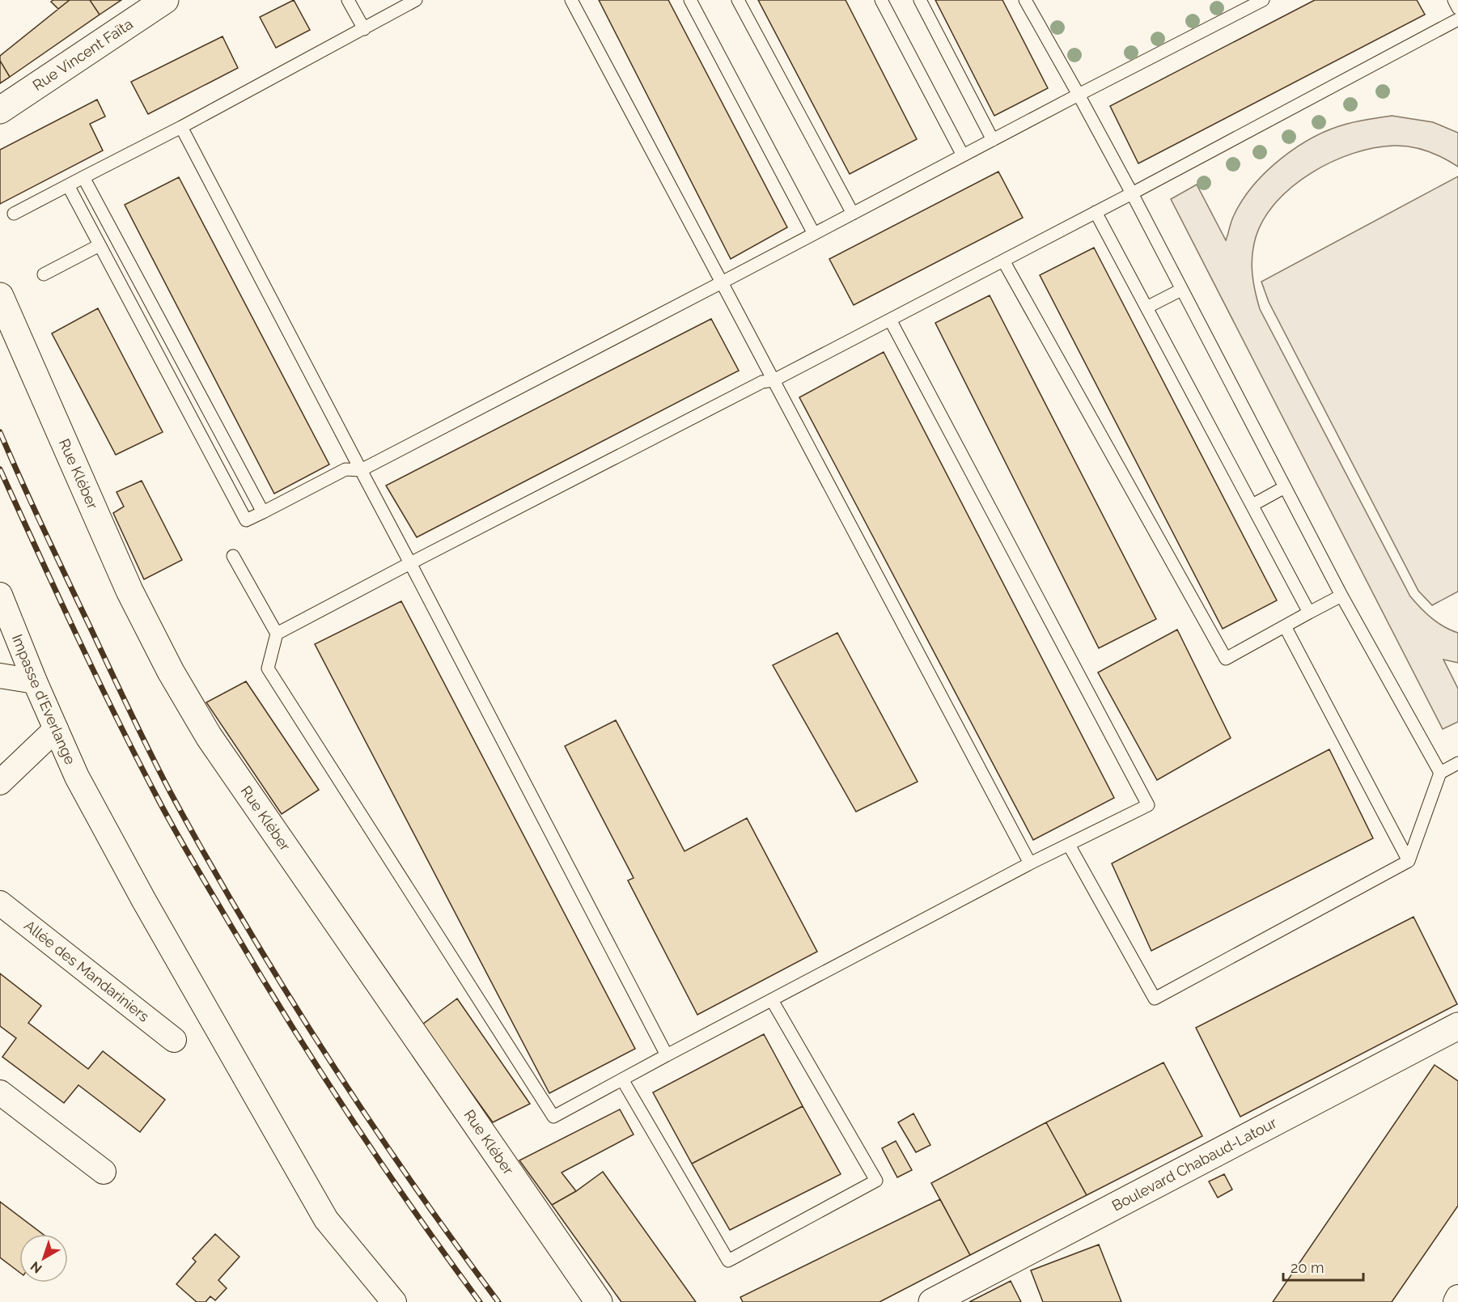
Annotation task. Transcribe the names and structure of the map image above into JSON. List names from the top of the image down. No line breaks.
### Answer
{"streets":{"street":["Rue Vincent Faïta","Rue Kléber","Impasse d'Everlange","Allée des Mandariniers","Boulevard Chabaud-Latour"]},"scale_bar":"20 m","north":"bottom left"}
